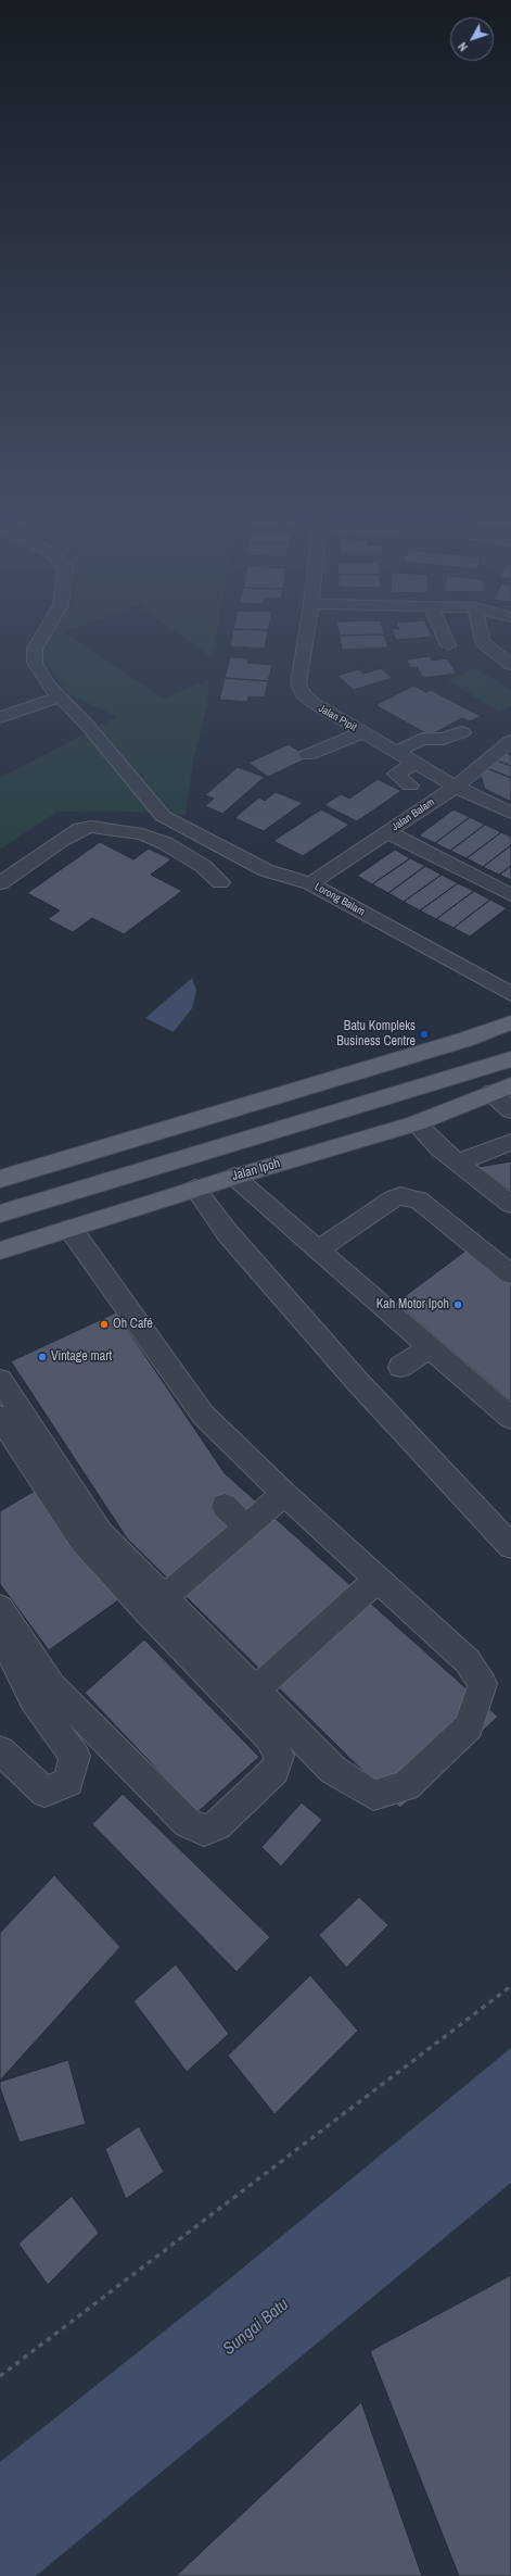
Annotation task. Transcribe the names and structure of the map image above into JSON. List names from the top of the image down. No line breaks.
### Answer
{"streets":{"main road":["Jalan Ipoh"],"street":["Jalan Pipit","Jalan Balam","Lorong Balam"]},"crossings":[["Jalan Pipit","Jalan Balam"],["Jalan Balam","Lorong Balam"]],"water":["Sungai Batu"],"places":["Batu Kompleks Business Centre","Kah Motor Ipoh","Oh Café","Vintage mart"],"north":"bottom left"}
